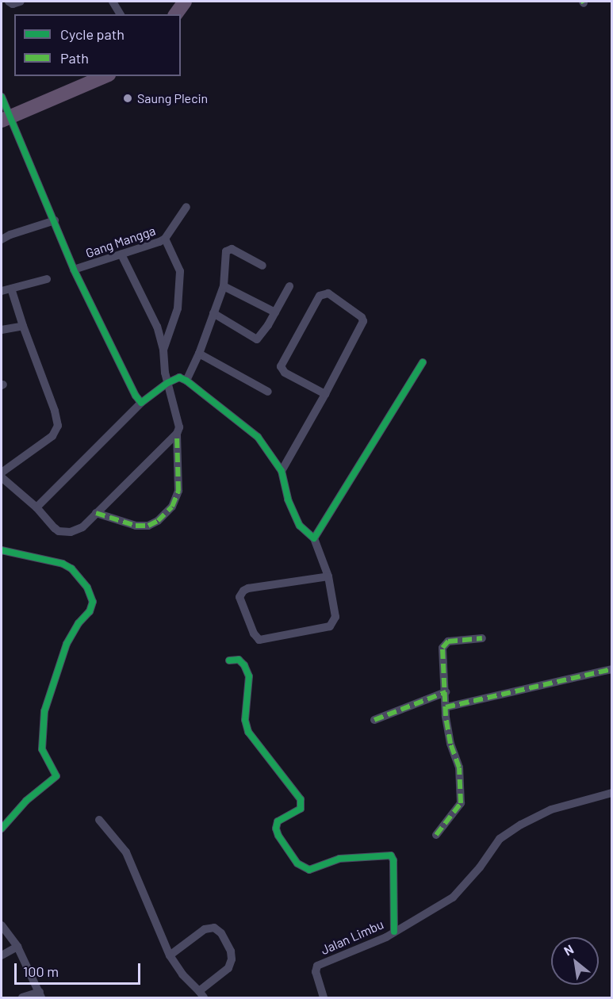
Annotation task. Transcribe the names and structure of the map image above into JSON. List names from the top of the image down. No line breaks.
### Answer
{"streets":{"street":["Gang Mangga","Jalan Limbu"]},"places":["Saung Plecin"],"legend":["Cycle path","Path"],"scale_bar":"100 m","north":"top left"}
